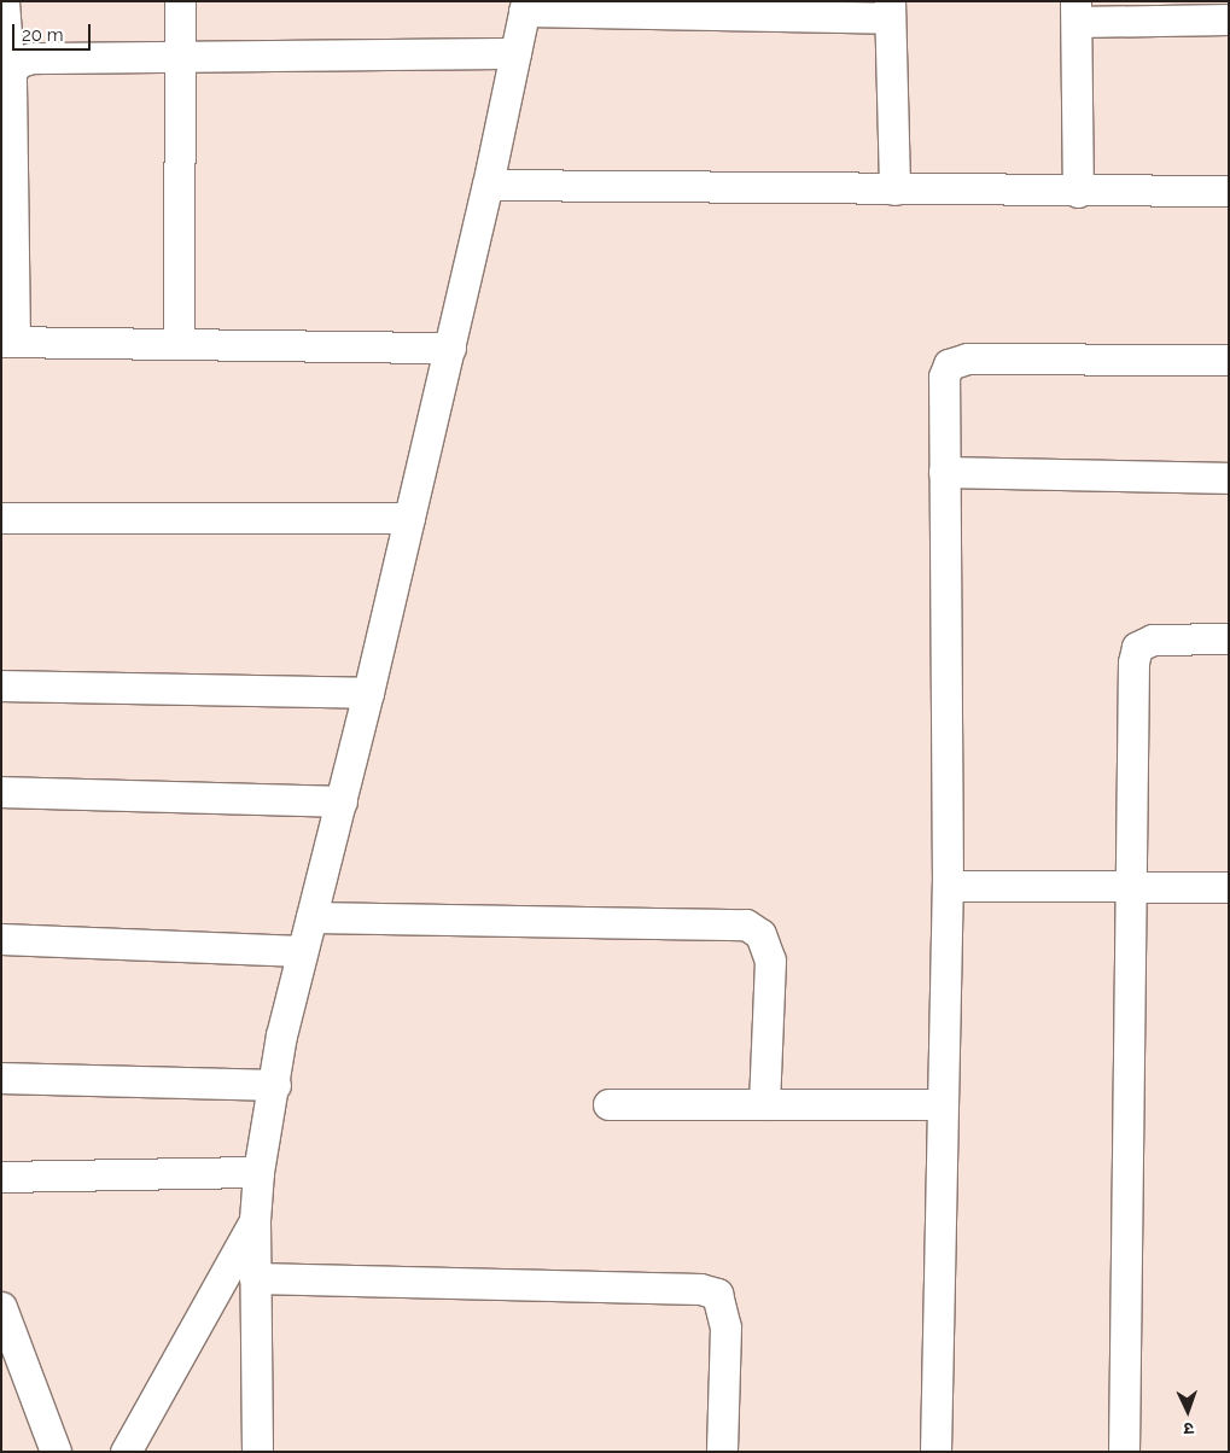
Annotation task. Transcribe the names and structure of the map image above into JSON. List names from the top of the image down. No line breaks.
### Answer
{"scale_bar":"20 m","north":"bottom"}
